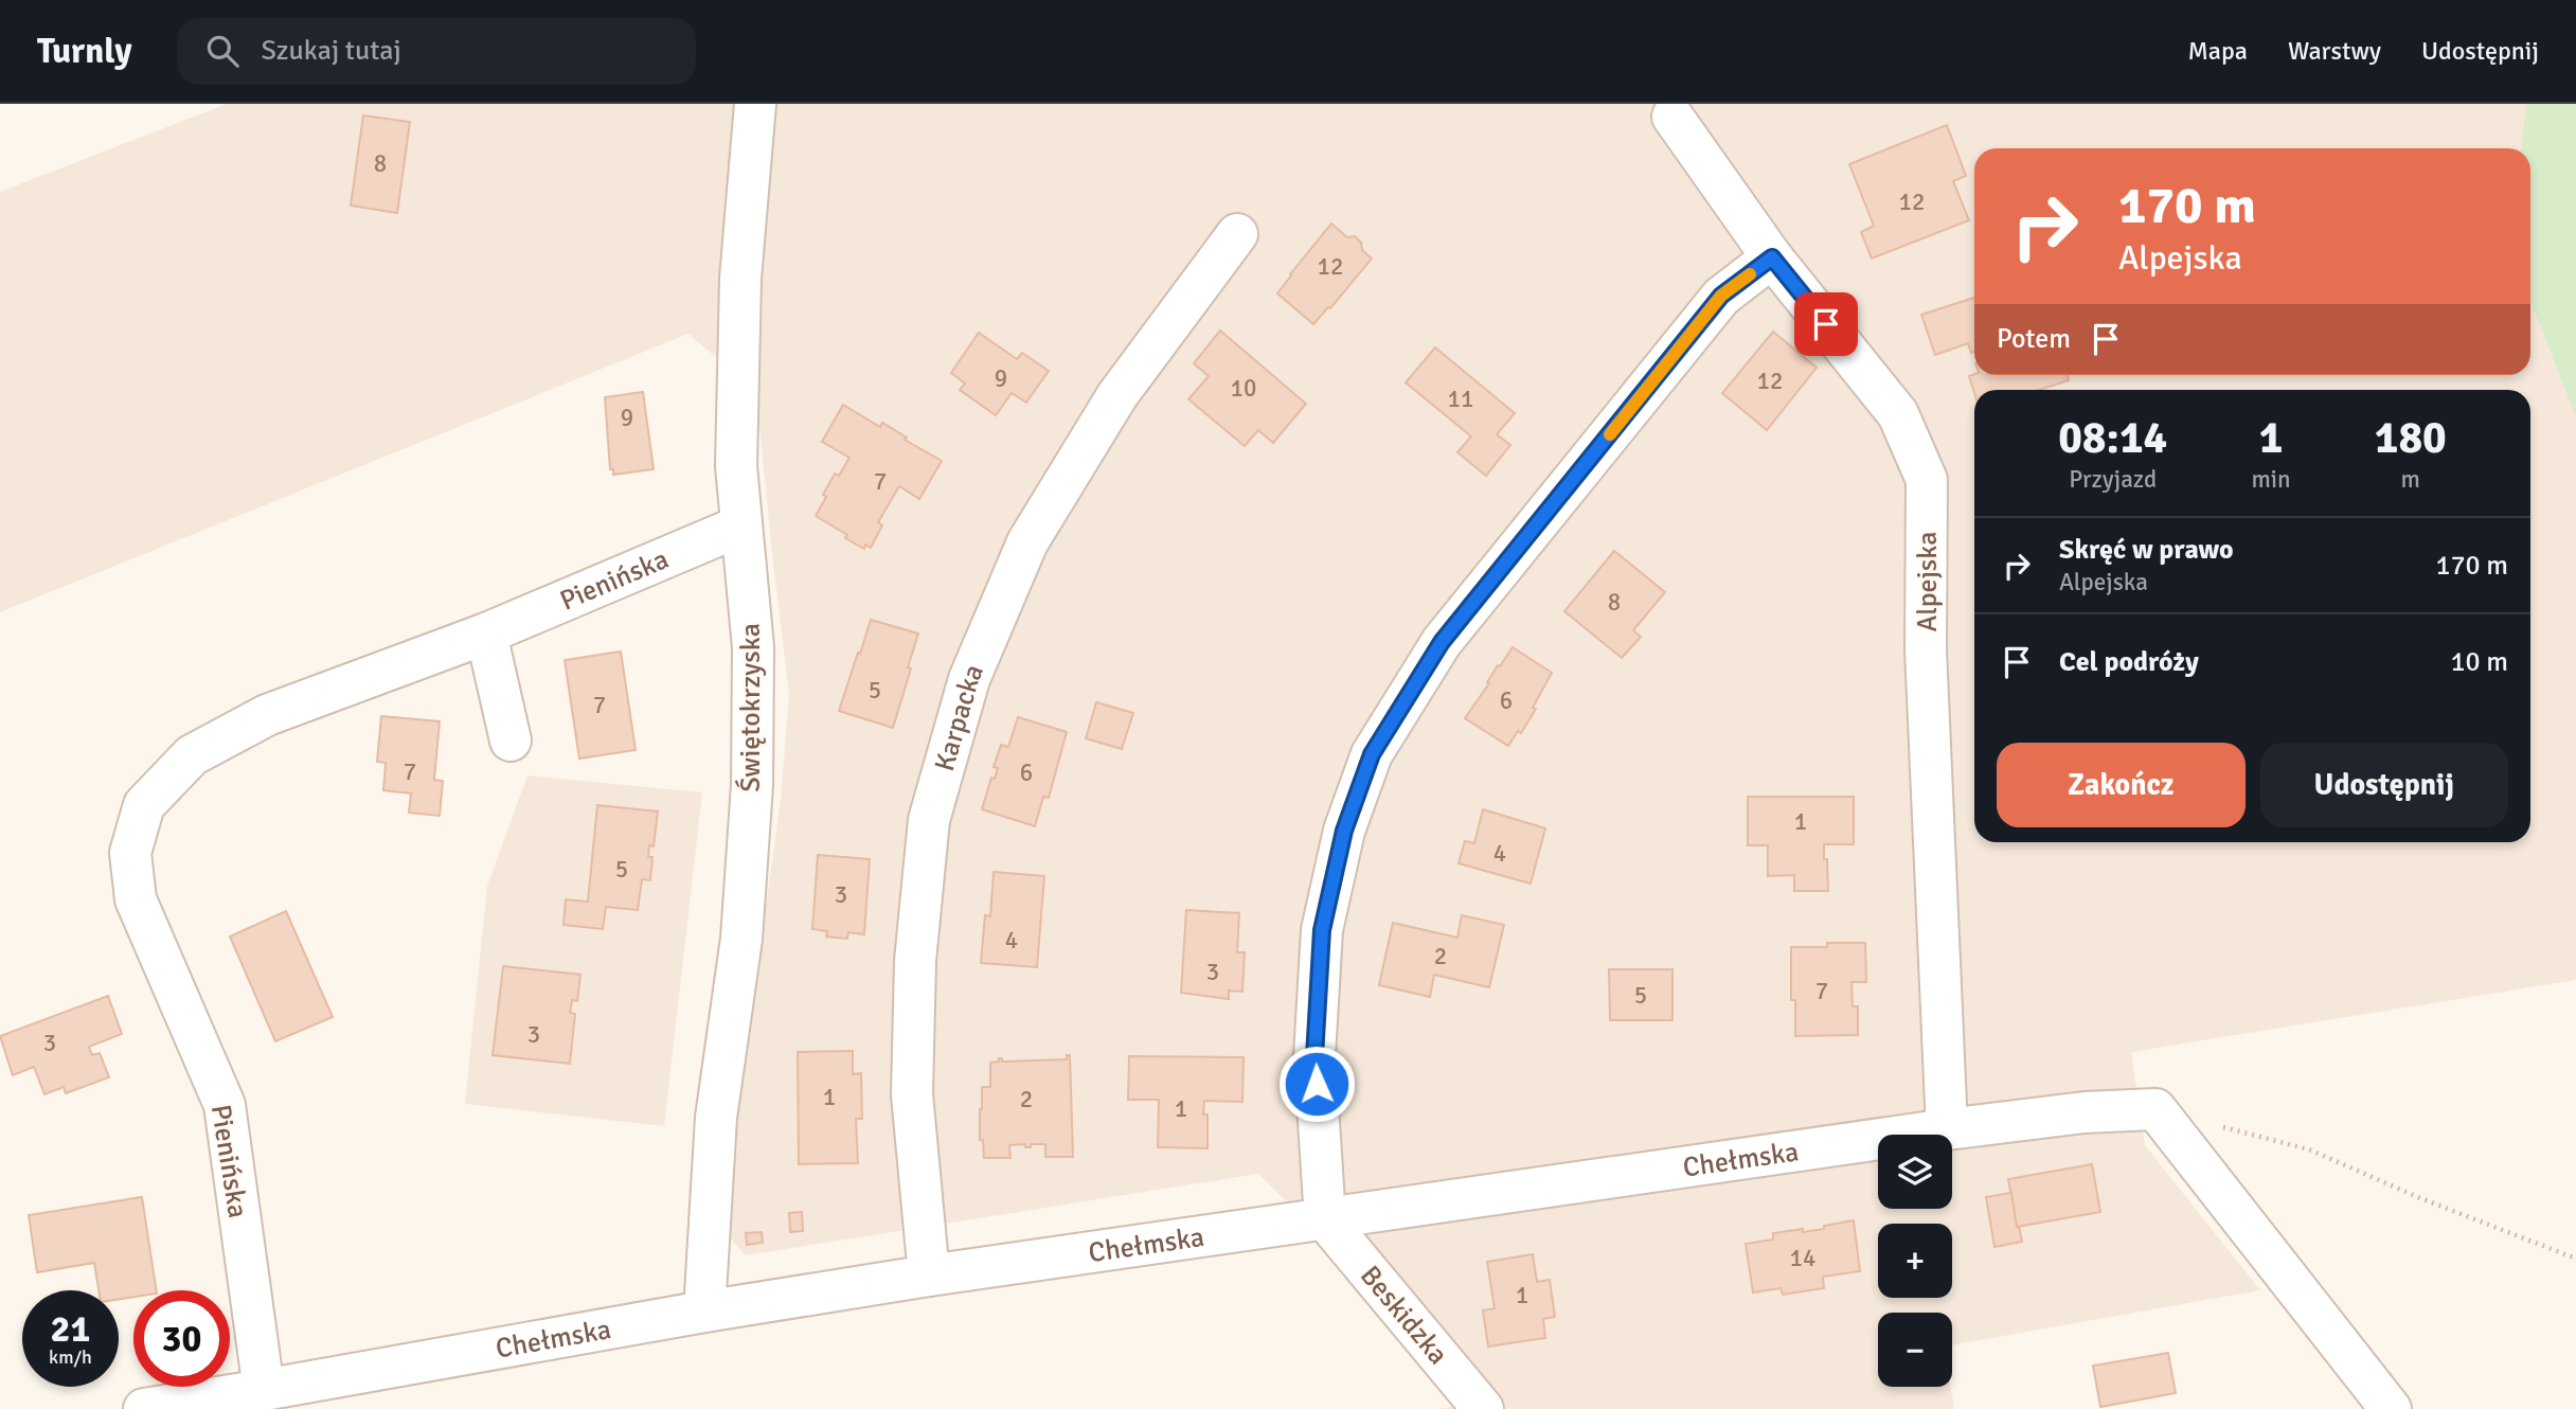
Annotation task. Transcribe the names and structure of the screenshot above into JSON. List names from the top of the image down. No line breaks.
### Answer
{"streets":{"street":["Pienińska","Alpejska","Świętokrzyska","Karpacka","Chełmska","Beskidzka"]},"crossings":[["Pienińska","Świętokrzyska"],["Pienińska","Chełmska"],["Alpejska","Chełmska"],["Świętokrzyska","Chełmska"],["Karpacka","Chełmska"],["Chełmska","Beskidzka"]],"house_numbers":["8","12","12","9","12","10","11","9","7","8","5","6","7","7","6","1","4","5","3","4","2","3","7","5","3","3","1","2","1","14","1"],"page":{"header":"Turnly","search":"Szukaj tutaj","nav":["Mapa","Warstwy","Udostępnij"],"turn":["170 m","Alpejska"],"then":"Potem","eta":["08:14","Przyjazd","1","min","180","m"],"list":[{"name":"Skręć w prawo","note":"Alpejska","value":"170 m"},{"name":"Cel podróży","value":"10 m"}],"buttons":["Zakończ","Udostępnij"],"map_buttons":["+","−"],"speed":"21 km/h","limit":"30"}}
